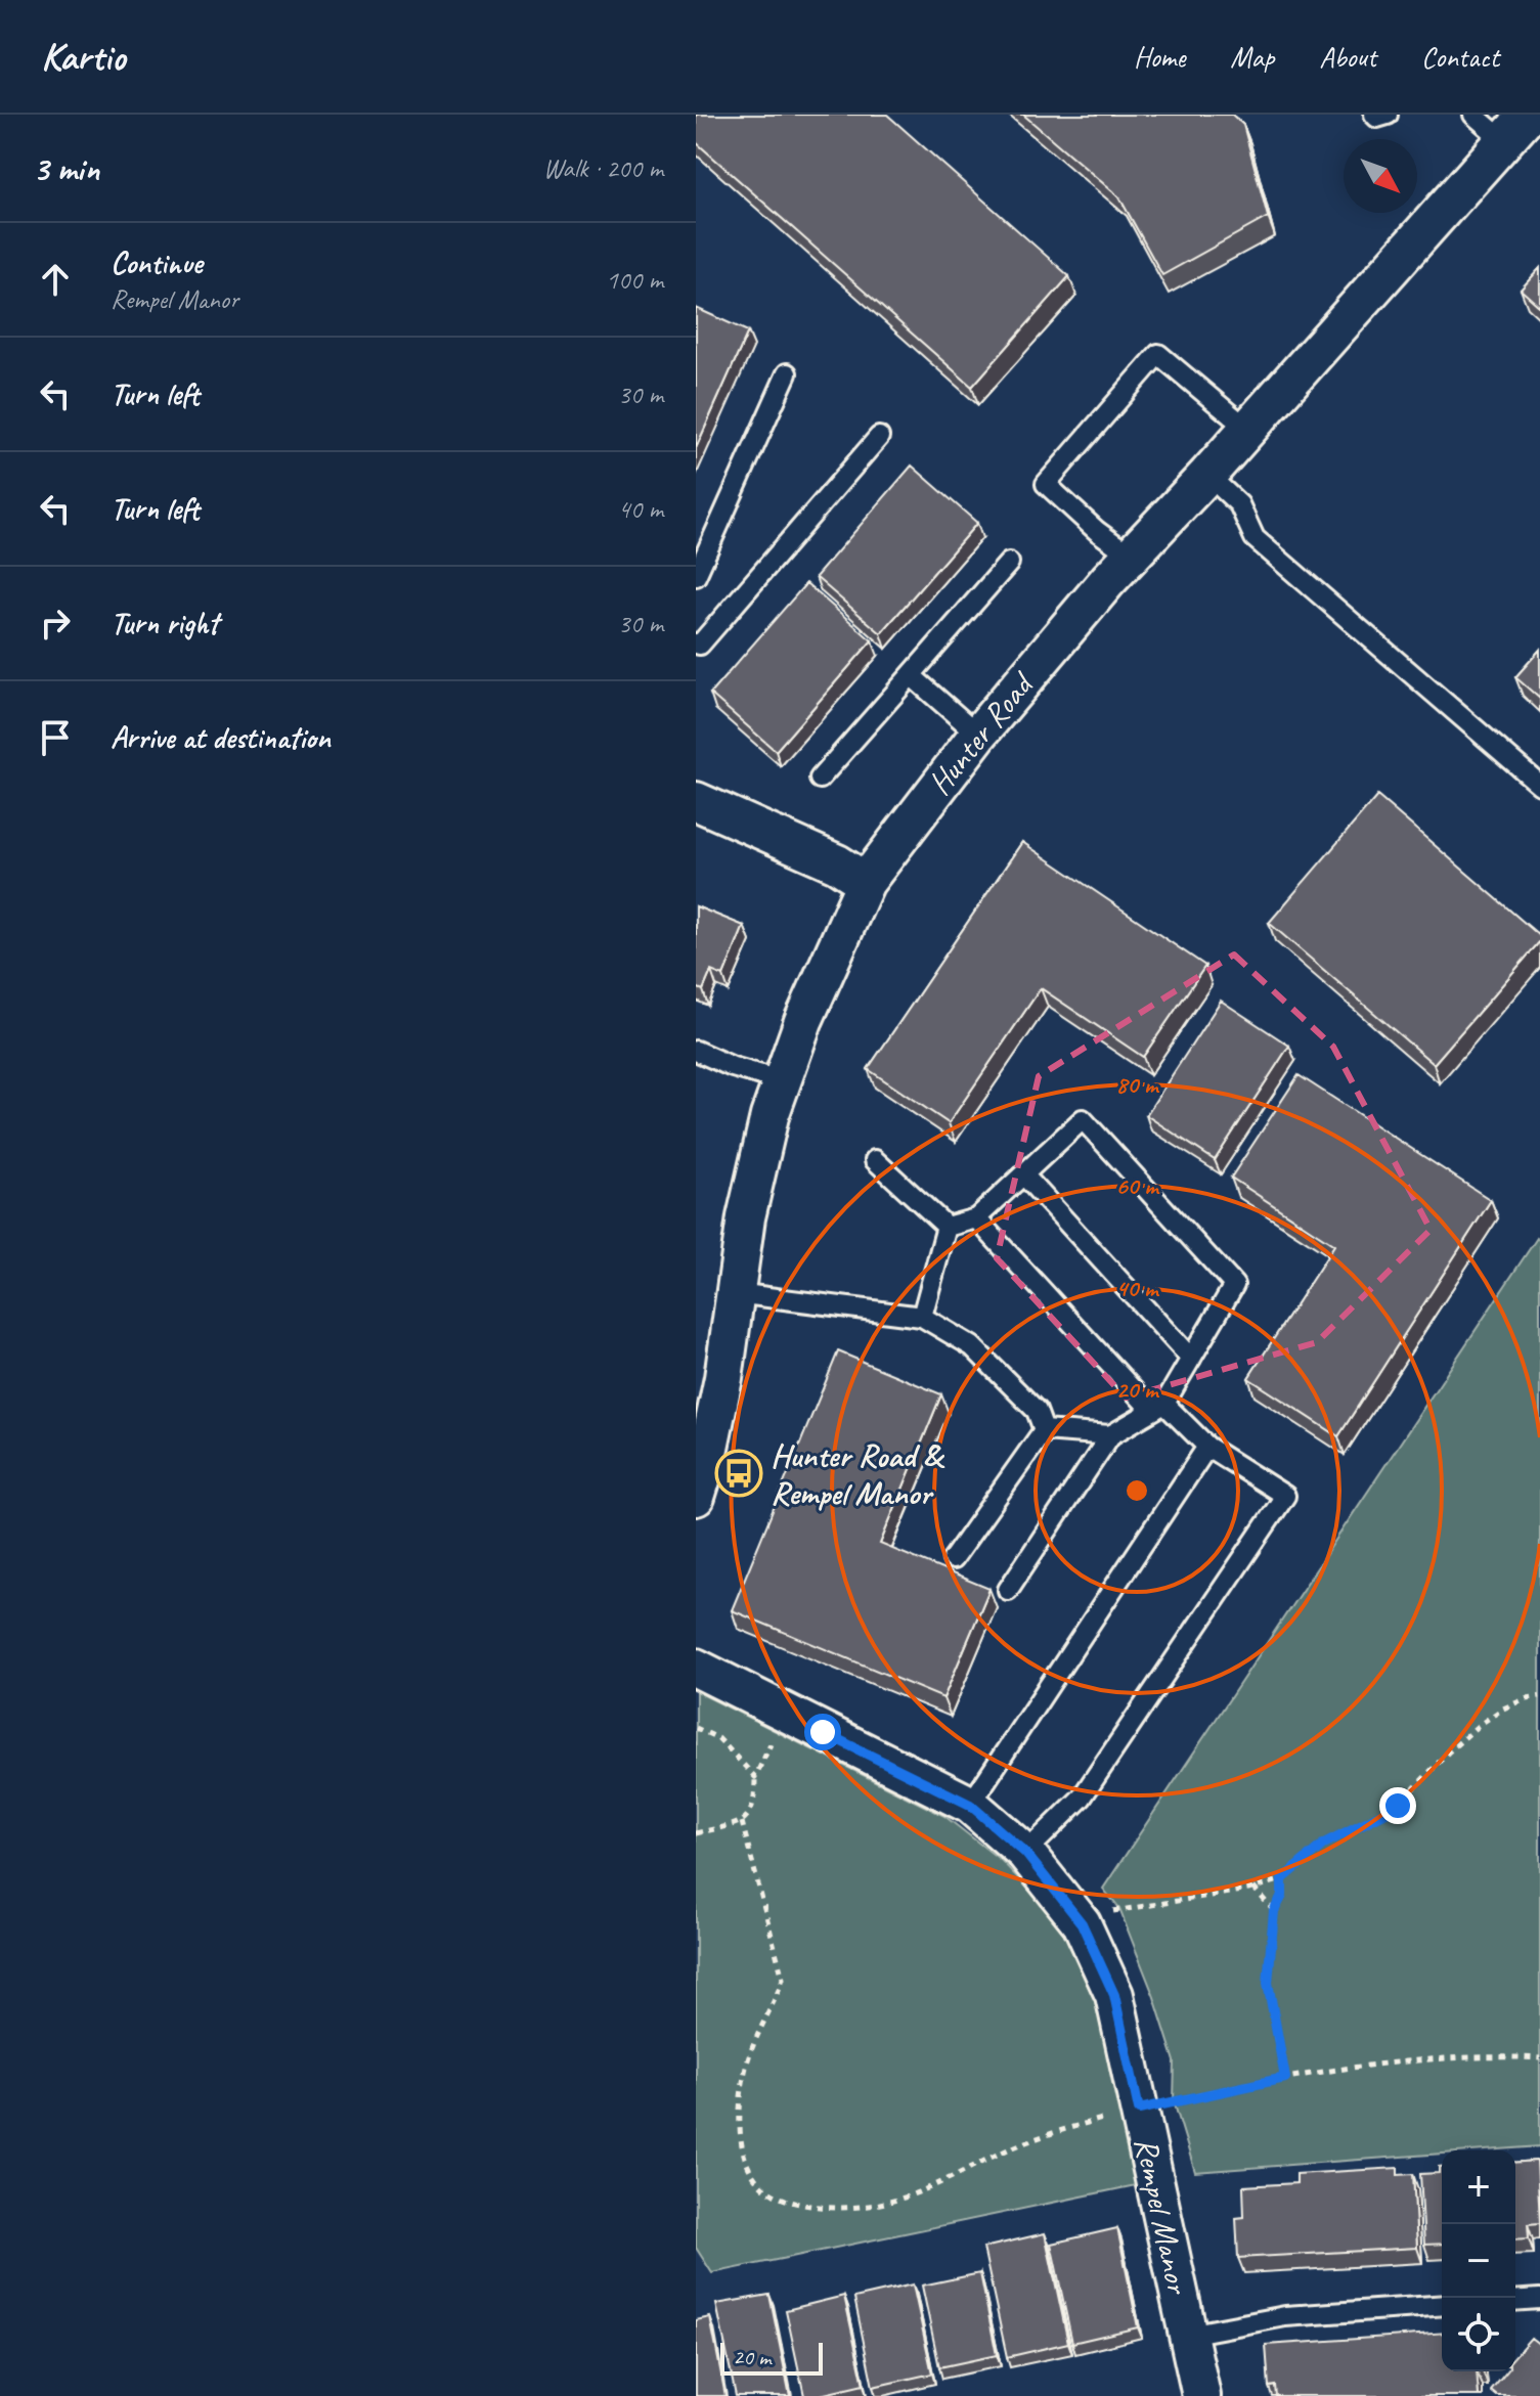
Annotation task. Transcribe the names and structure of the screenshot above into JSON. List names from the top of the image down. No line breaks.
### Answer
{"streets":{"street":["Hunter Road","Rempel Manor"]},"places":{"bus stop":["Hunter Road & Rempel Manor"]},"scale_bar":"20 m","north":"bottom right","page":{"header":"Kartio","nav":["Home","Map","About","Contact"],"heading":["3 min","Walk · 200 m"],"list":[["Continue","Rempel Manor","100 m"],["Turn left","30 m"],["Turn left","40 m"],["Turn right","30 m"],"Arrive at destination"],"map_buttons":["+","−"],"scale":"20 m"},"rings":["80 m","60 m","40 m","20 m"]}
